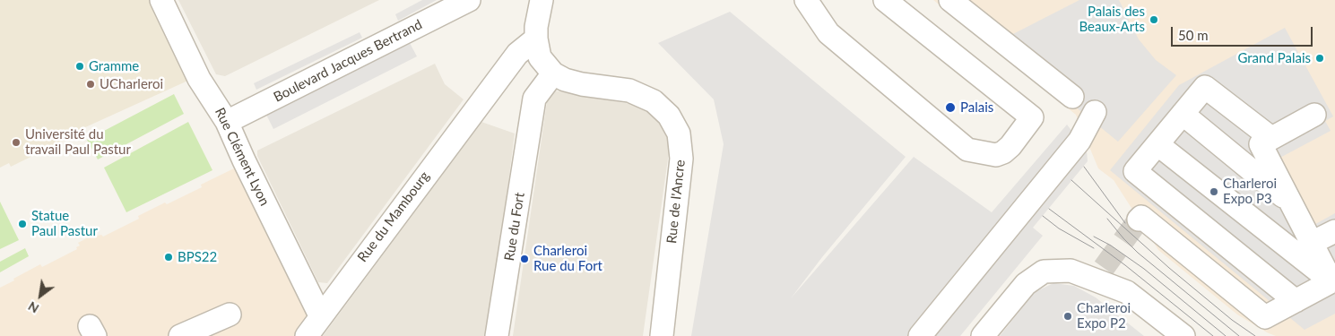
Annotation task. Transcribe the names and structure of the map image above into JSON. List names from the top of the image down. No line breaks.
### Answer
{"streets":{"street":["Boulevard Jacques Bertrand","Rue Clément Lyon","Rue de l'Ancre","Rue du Mambourg","Rue du Fort"]},"crossings":[["Boulevard Jacques Bertrand","Rue Clément Lyon"],["Rue Clément Lyon","Rue du Mambourg"],["Rue de l'Ancre","Rue du Fort"]],"places":["Palais des Beaux-Arts","Grand Palais","Gramme","UCharleroi","Palais","Université du travail Paul Pastur","Charleroi Expo P3","Statue Paul Pastur","BPS22","Charleroi Rue du Fort","Charleroi Expo P2"],"scale_bar":"50 m","north":"bottom left"}
